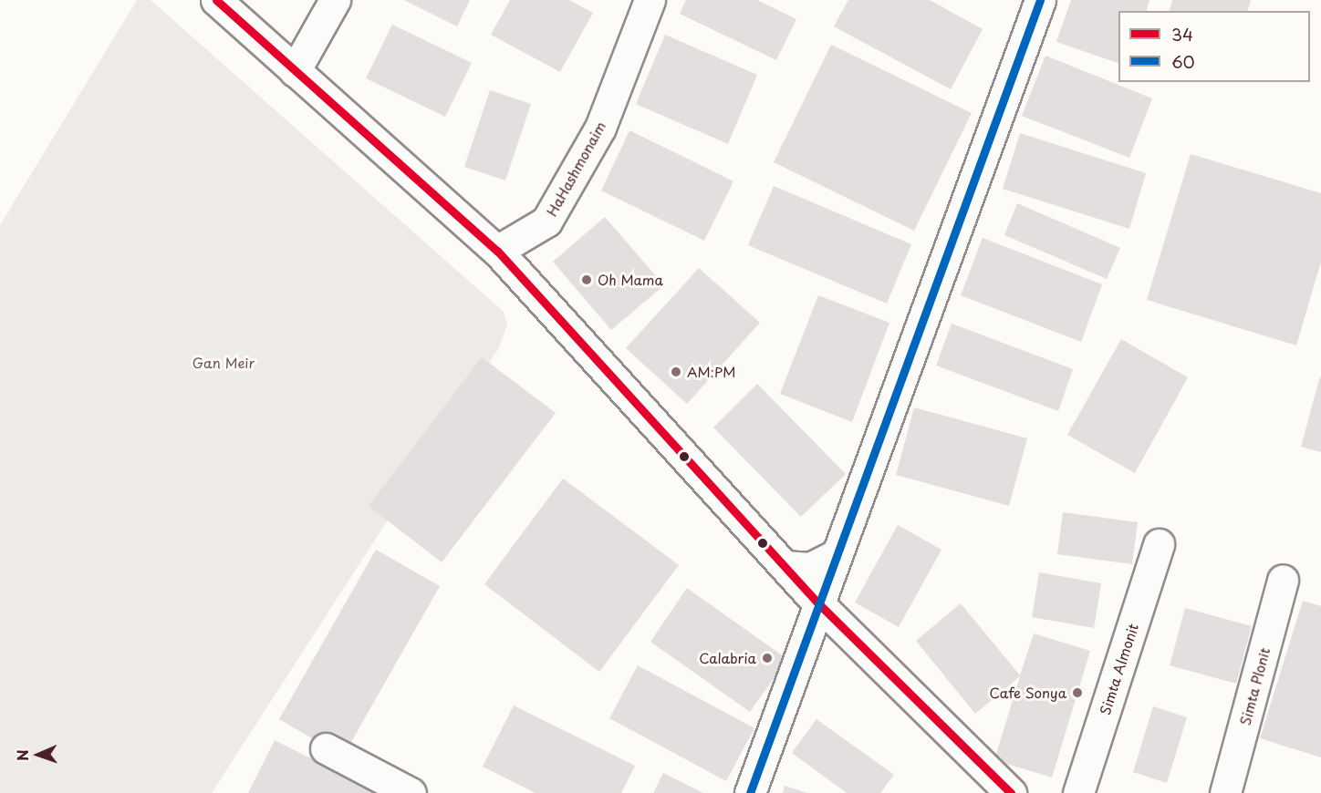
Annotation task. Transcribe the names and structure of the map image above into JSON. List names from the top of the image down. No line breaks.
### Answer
{"streets":{"street":["HaHashmonaim","Simta Almonit","Simta Plonit"]},"parks":["Gan Meir"],"places":["Oh Mama","AM:PM","Calabria","Cafe Sonya"],"lines":["transit line 34","transit line 60"],"legend":["34","60"],"north":"left"}
